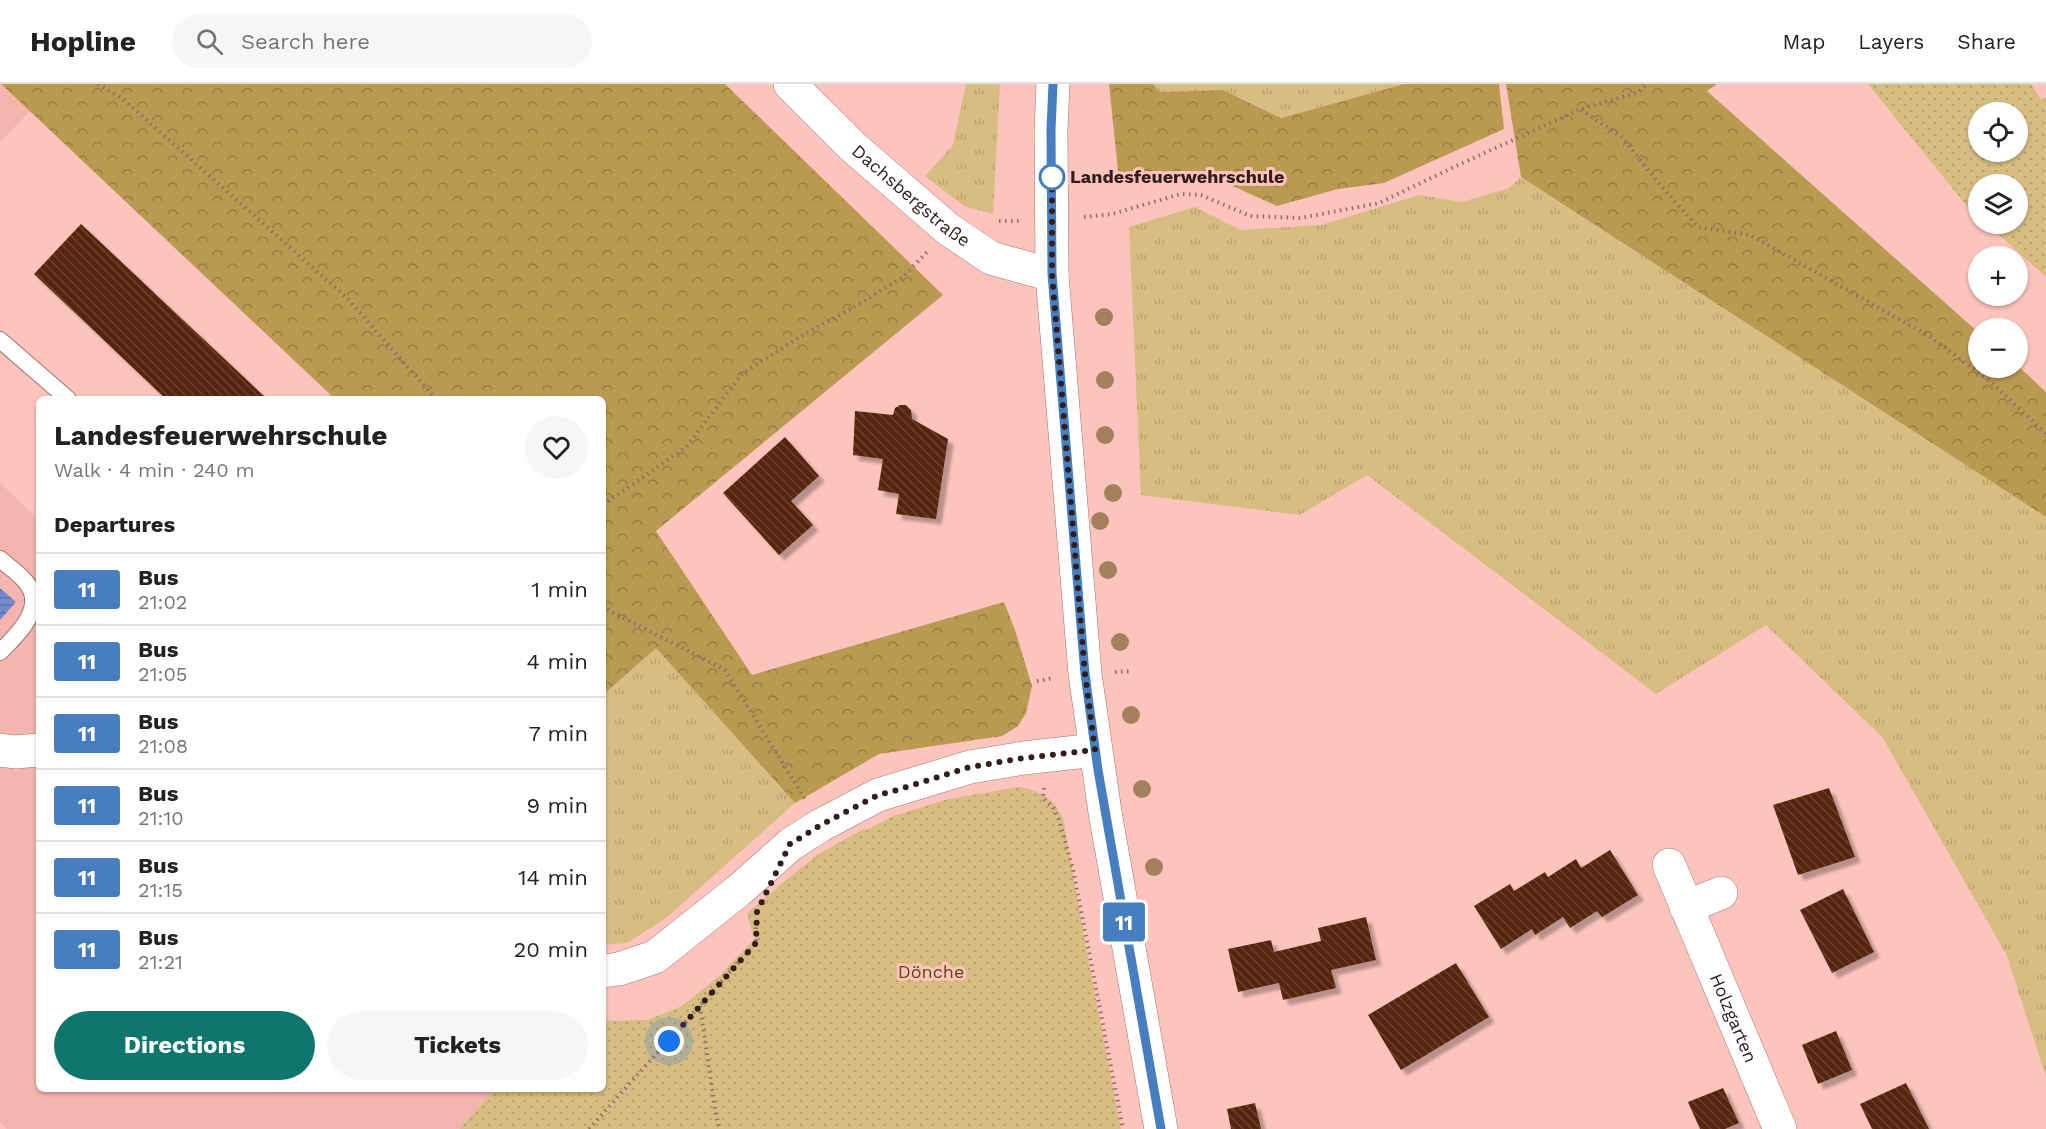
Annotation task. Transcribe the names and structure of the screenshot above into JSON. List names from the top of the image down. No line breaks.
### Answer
{"streets":{"street":["Dachsbergstraße","Holzgarten"]},"parks":["Dönche"],"places":["Landesfeuerwehrschule"],"lines":["bus line 11"],"page":{"header":"Hopline","search":"Search here","nav":["Map","Layers","Share"],"on_map":"11","map_buttons":["+","−"],"heading":[["Landesfeuerwehrschule","Walk · 4 min · 240 m"],"Departures"],"list":[{"mark":"11","name":"Bus","note":"21:02","value":"1 min"},{"mark":"11","name":"Bus","note":"21:05","value":"4 min"},{"mark":"11","name":"Bus","note":"21:08","value":"7 min"},{"mark":"11","name":"Bus","note":"21:10","value":"9 min"},{"mark":"11","name":"Bus","note":"21:15","value":"14 min"},{"mark":"11","name":"Bus","note":"21:21","value":"20 min"}],"buttons":["Directions","Tickets"]}}
